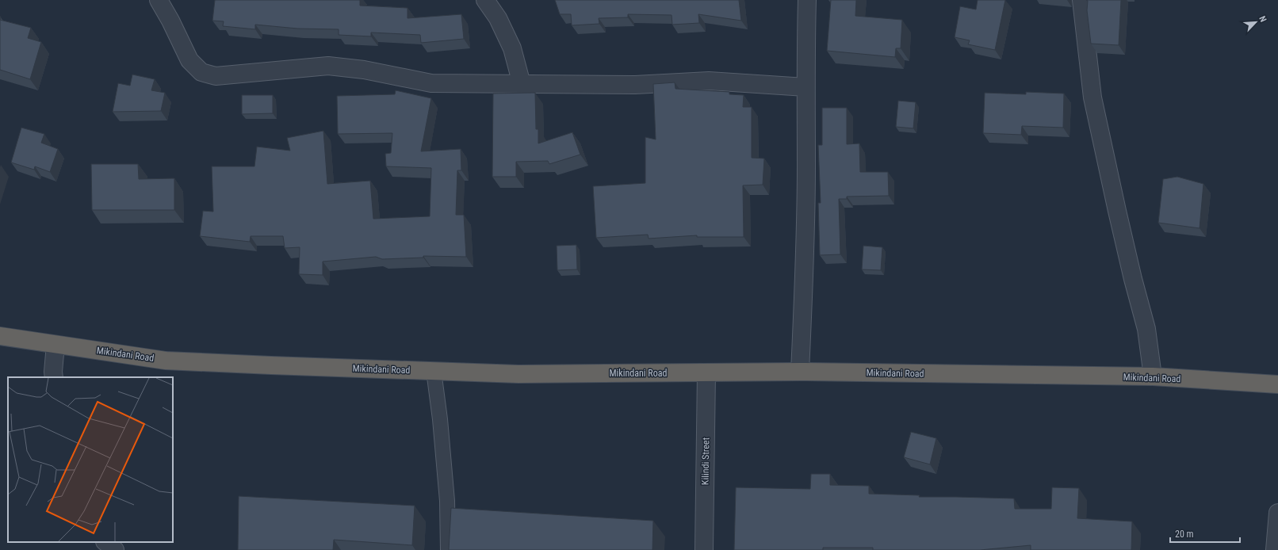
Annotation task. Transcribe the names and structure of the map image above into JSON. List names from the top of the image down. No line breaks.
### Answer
{"streets":{"highway":["Mikindani Road"],"street":["Kilindi Street"]},"crossings":[["Mikindani Road","Kilindi Street"]],"scale_bar":"20 m","north":"top right"}
